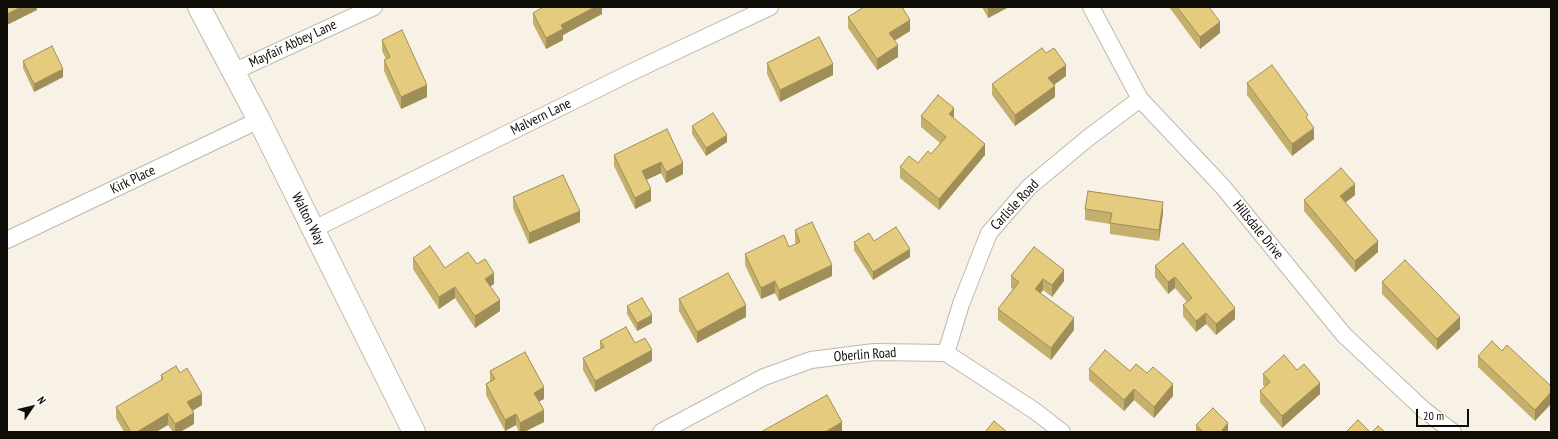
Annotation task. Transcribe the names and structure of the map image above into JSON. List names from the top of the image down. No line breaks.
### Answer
{"streets":{"main road":["Walton Way"],"street":["Mayfair Abbey Lane","Malvern Lane","Kirk Place","Carlisle Road","Hillsdale Drive","Oberlin Road"]},"crossings":[["Mayfair Abbey Lane","Walton Way"],["Malvern Lane","Walton Way"],["Kirk Place","Walton Way"],["Carlisle Road","Hillsdale Drive"],["Carlisle Road","Oberlin Road"]],"scale_bar":"20 m","north":"top right"}
